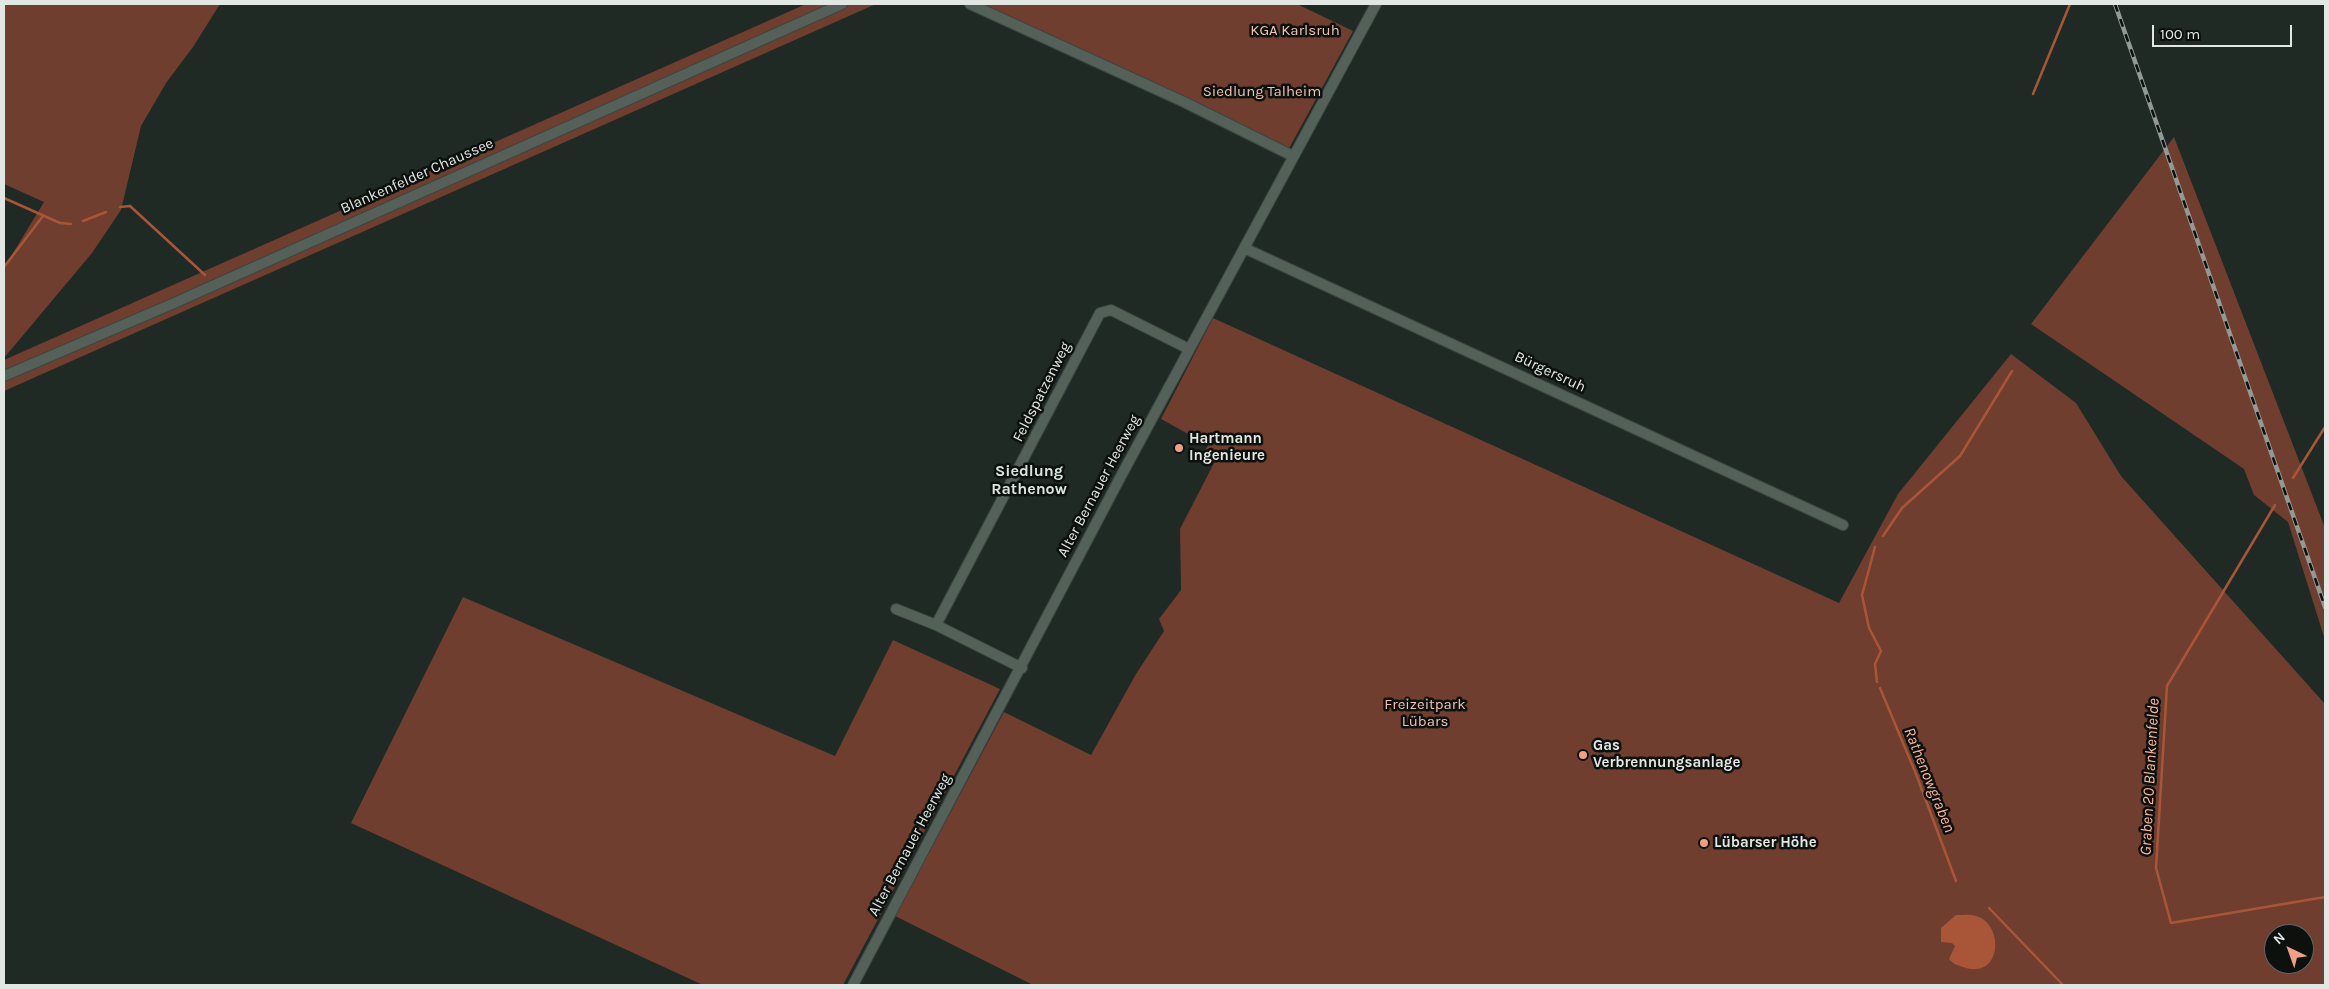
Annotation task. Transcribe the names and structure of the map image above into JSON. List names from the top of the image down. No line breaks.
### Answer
{"streets":{"street":["Blankenfelder Chaussee","Bürgersruh","Feldspatzenweg","Alter Bernauer Heerweg"]},"crossings":[["Bürgersruh","Alter Bernauer Heerweg"],["Feldspatzenweg","Alter Bernauer Heerweg"]],"districts":["Siedlung Rathenow"],"water":["Graben 20 Blankenfelde","Rathenowgraben"],"parks":["KGA Karlsruh","Siedlung Talheim","Freizeitpark Lübars"],"places":["Hartmann Ingenieure","Gas Verbrennungsanlage","Lübarser Höhe"],"scale_bar":"100 m","north":"top left"}
